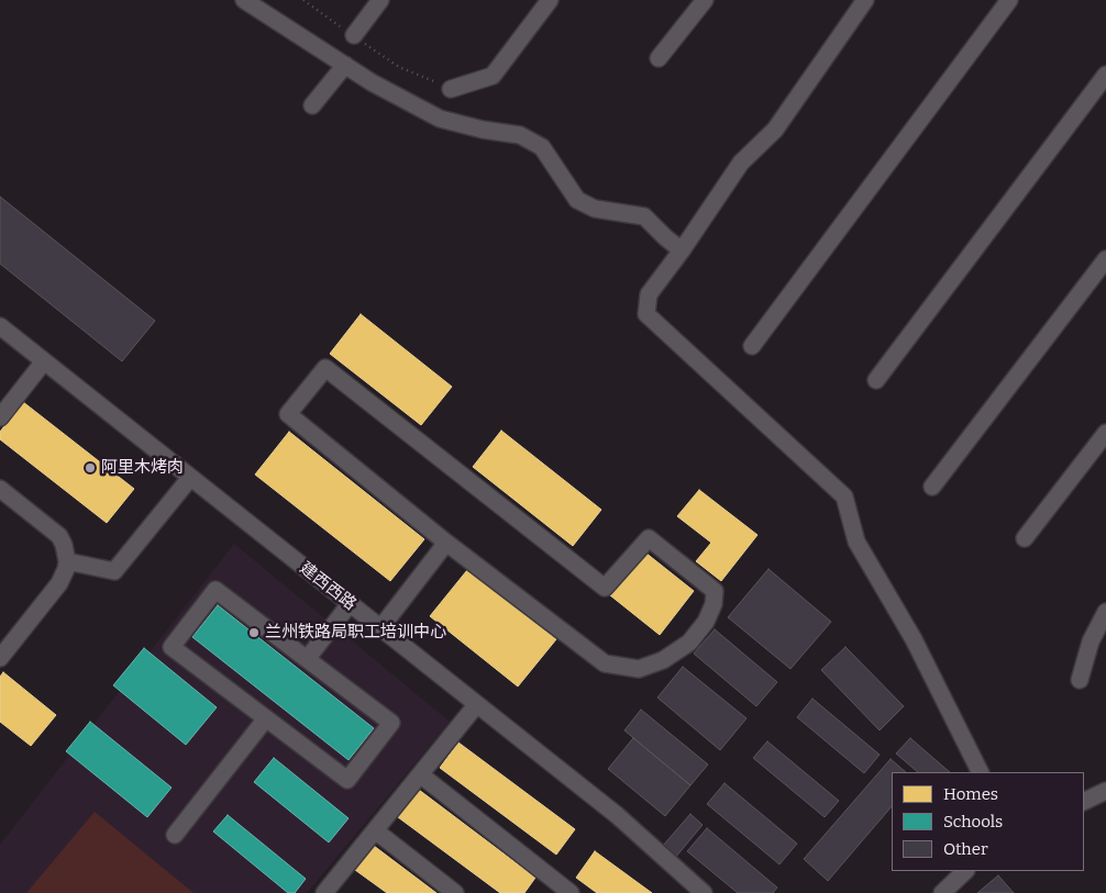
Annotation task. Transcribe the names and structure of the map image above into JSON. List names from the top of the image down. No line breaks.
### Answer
{"streets":{"street":["建西西路"]},"places":["阿里木烤肉","兰州铁路局职工培训中心"],"legend":["Homes","Schools","Other"]}
